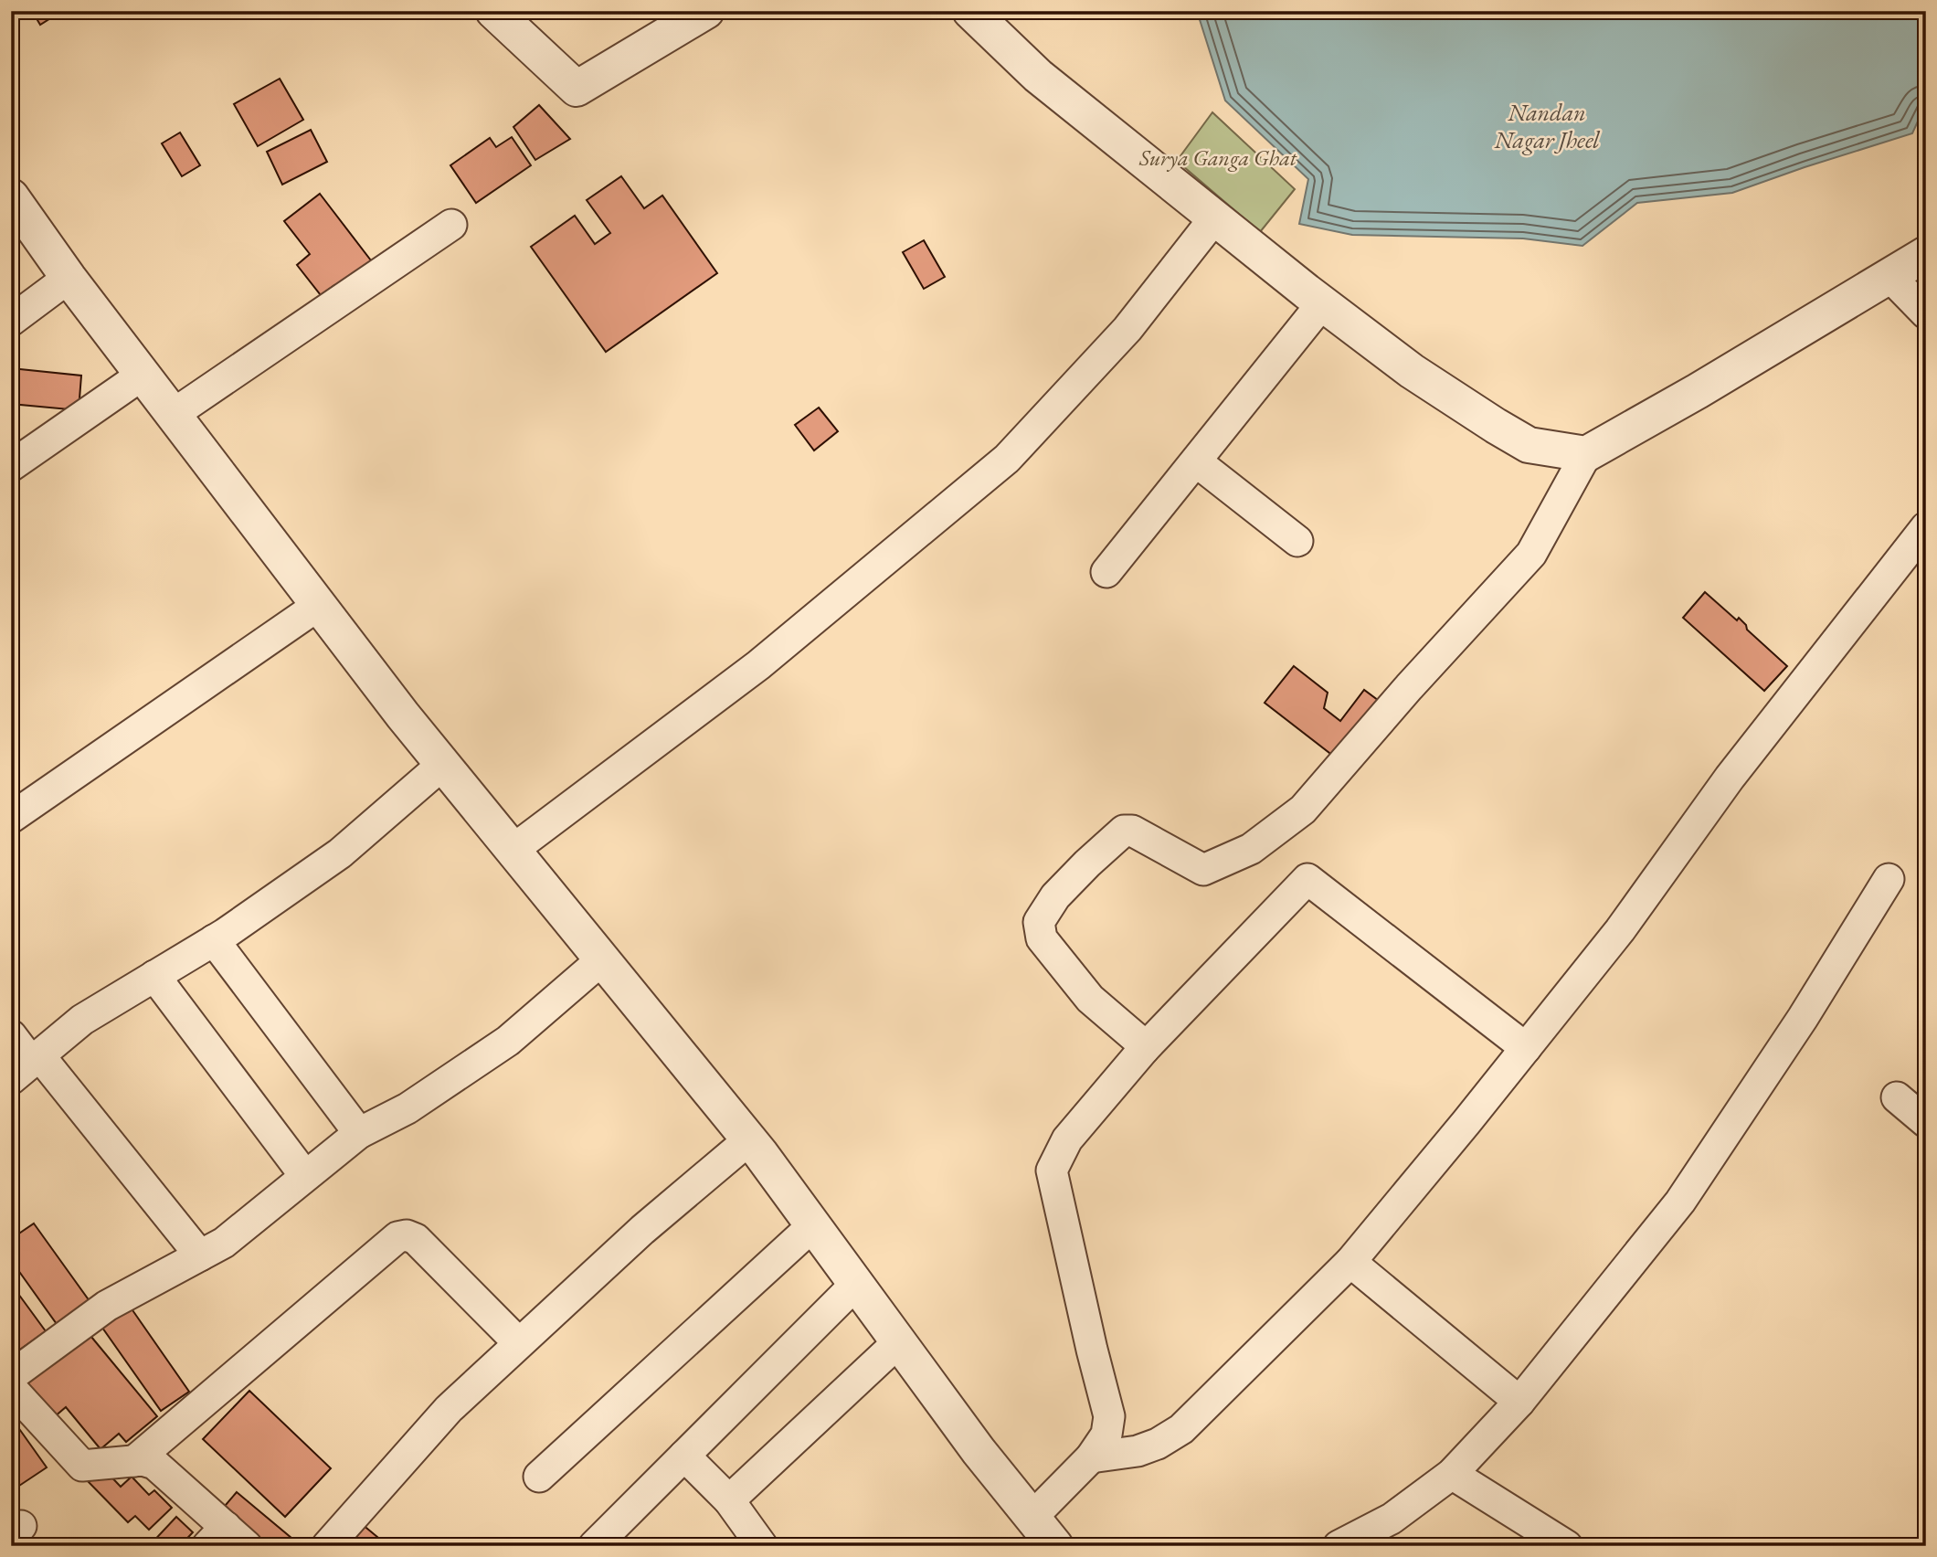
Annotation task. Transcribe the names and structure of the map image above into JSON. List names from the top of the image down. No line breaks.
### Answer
{"water":["Nandan Nagar Jheel"],"parks":["Surya Ganga Ghat"]}
